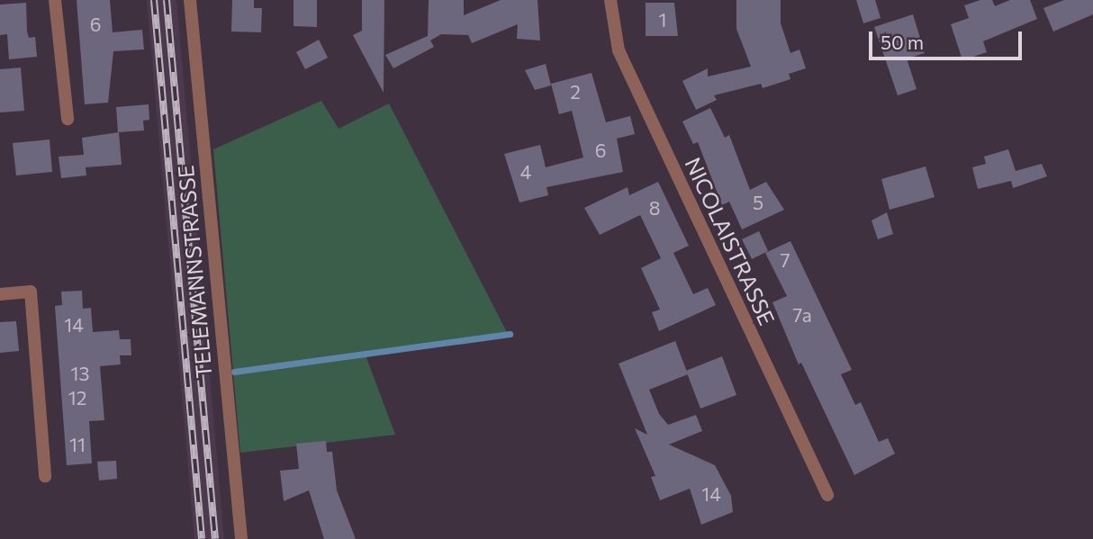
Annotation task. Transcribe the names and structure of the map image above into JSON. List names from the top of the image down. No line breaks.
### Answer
{"streets":{"street":["NICOLAISTRASSE","TELEMANNSTRASSE"]},"house_numbers":["1","6","2","6","4","5","8","7","7a","14","13","12","11","14"],"scale_bar":"50 m"}
